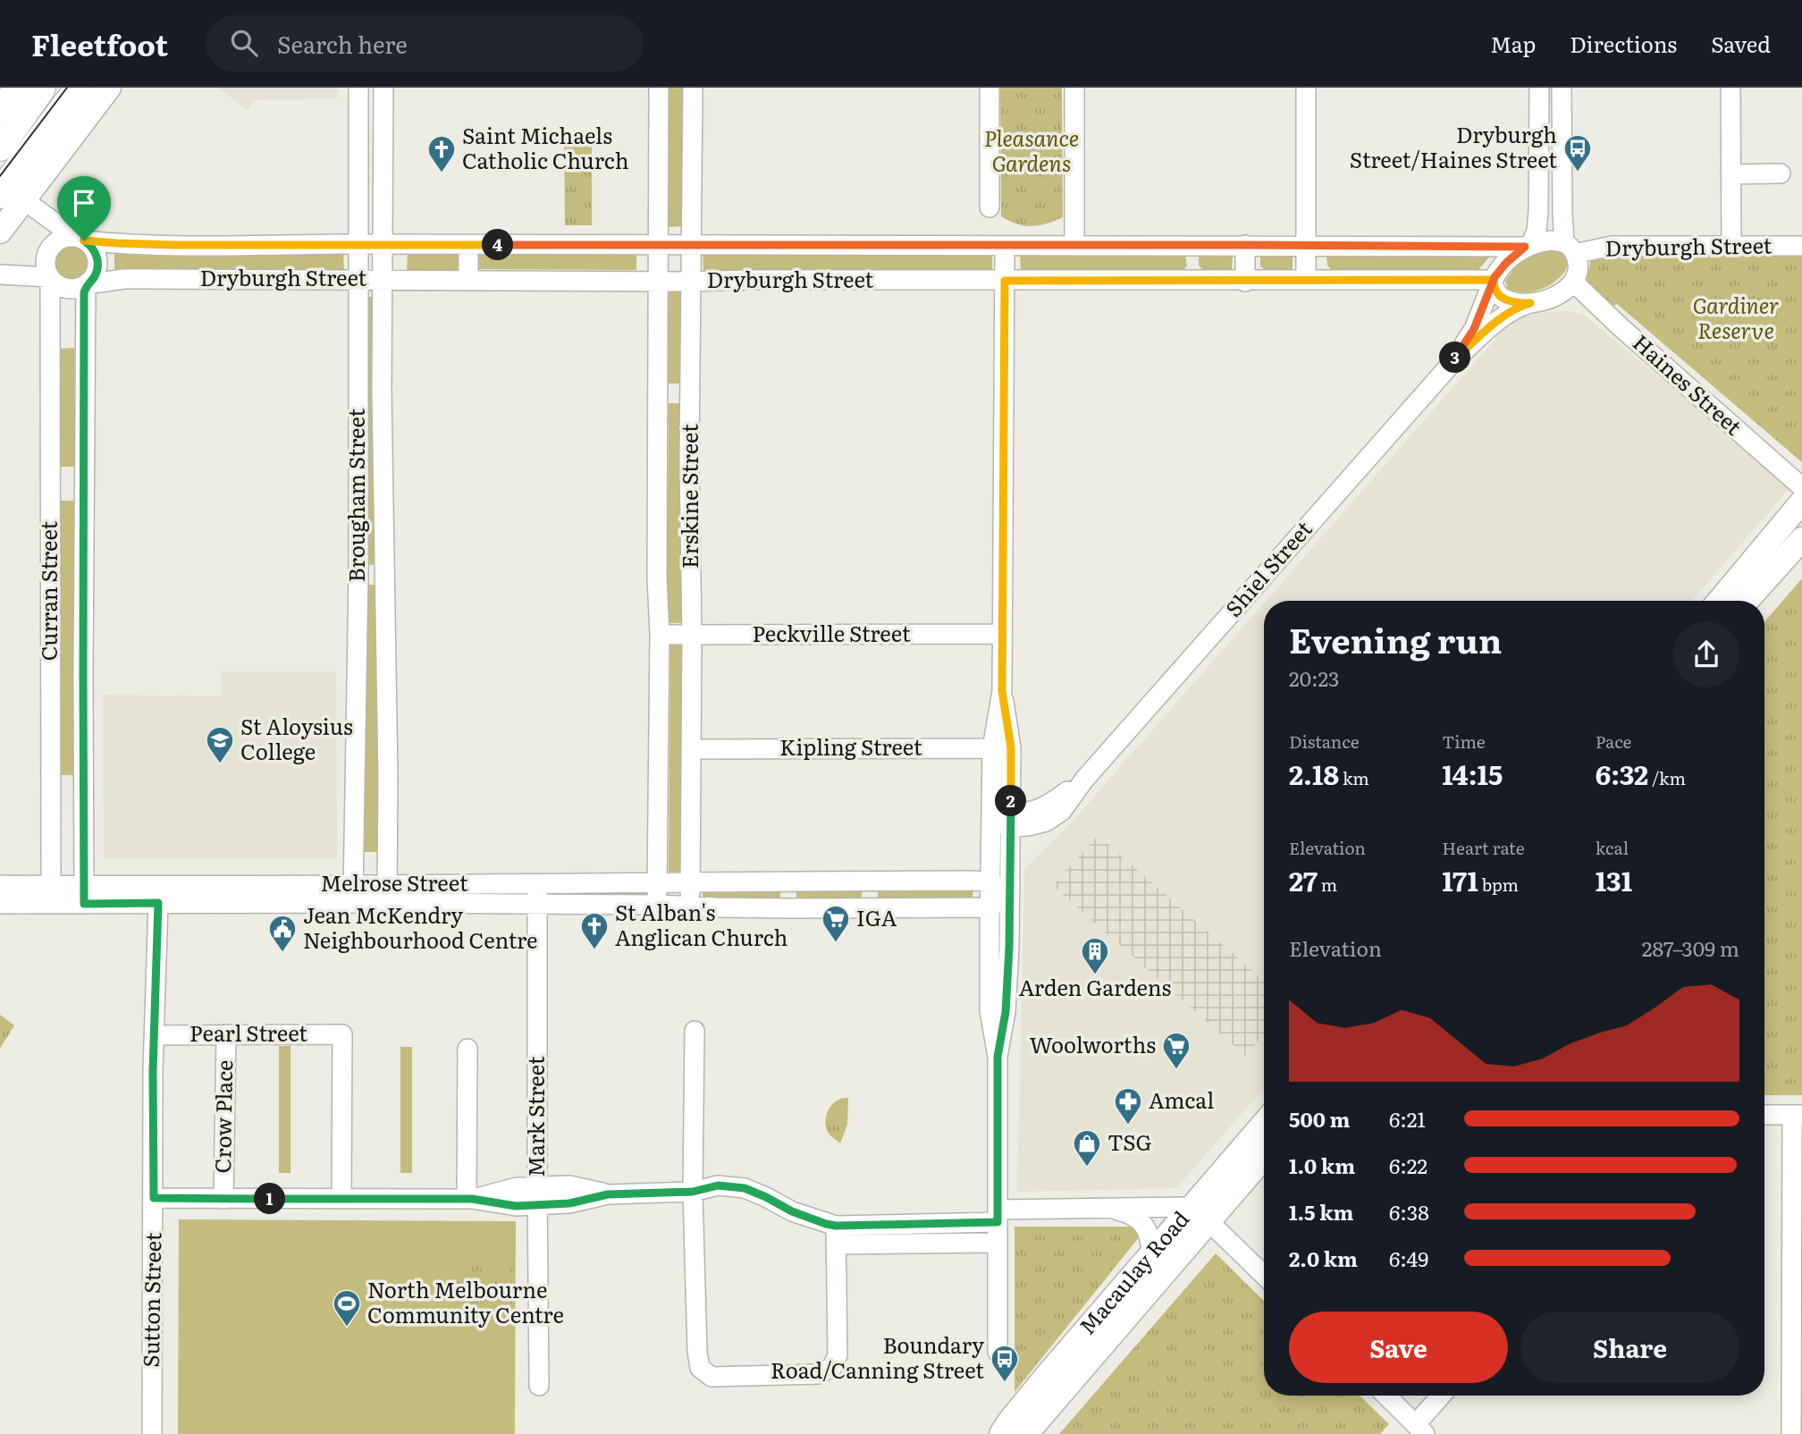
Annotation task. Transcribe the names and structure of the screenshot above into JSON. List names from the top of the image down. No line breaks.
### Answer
{"streets":{"main road":["Macaulay Road"],"street":["Dryburgh Street","Haines Street","Brougham Street","Erskine Street","Shiel Street","Curran Street","Peckville Street","Kipling Street","Melrose Street","Pearl Street","Crow Place","Mark Street","Sutton Street"]},"crossings":[["Dryburgh Street","Haines Street"],["Dryburgh Street","Brougham Street"],["Dryburgh Street","Erskine Street"],["Dryburgh Street","Shiel Street"],["Dryburgh Street","Curran Street"],["Haines Street","Shiel Street"],["Brougham Street","Melrose Street"],["Erskine Street","Peckville Street"],["Erskine Street","Kipling Street"],["Erskine Street","Melrose Street"],["Curran Street","Melrose Street"],["Melrose Street","Mark Street"],["Melrose Street","Sutton Street"],["Pearl Street","Crow Place"],["Pearl Street","Sutton Street"]],"parks":["Pleasance Gardens","Gardiner Reserve"],"places":{"bus stop":["Dryburgh Street/Haines Street","Boundary Road/Canning Street"],"church":["Saint Michaels Catholic Church","St Alban's Anglican Church"],"school or university":["St Aloysius College"],"supermarket":["IGA","Woolworths"],"public building":["Jean McKendry Neighbourhood Centre"],"building":["Arden Gardens"],"pharmacy":["Amcal"],"shop":["TSG"],"sports":["North Melbourne Community Centre"]},"page":{"header":"Fleetfoot","search":"Search here","nav":["Map","Directions","Saved"],"pins":["4","3","2","1"],"heading":["Evening run","20:23"],"stats":[["Distance","2.18 km"],["Time","14:15"],["Pace","6:32 /km"],["Elevation","27 m"],["Heart rate","171 bpm"],["kcal","131"]],"chart":["Elevation","287–309 m"],"list":[{"name":"500 m","note":"6:21"},{"name":"1.0 km","note":"6:22"},{"name":"1.5 km","note":"6:38"},{"name":"2.0 km","note":"6:49"}],"buttons":["Save","Share"]}}
